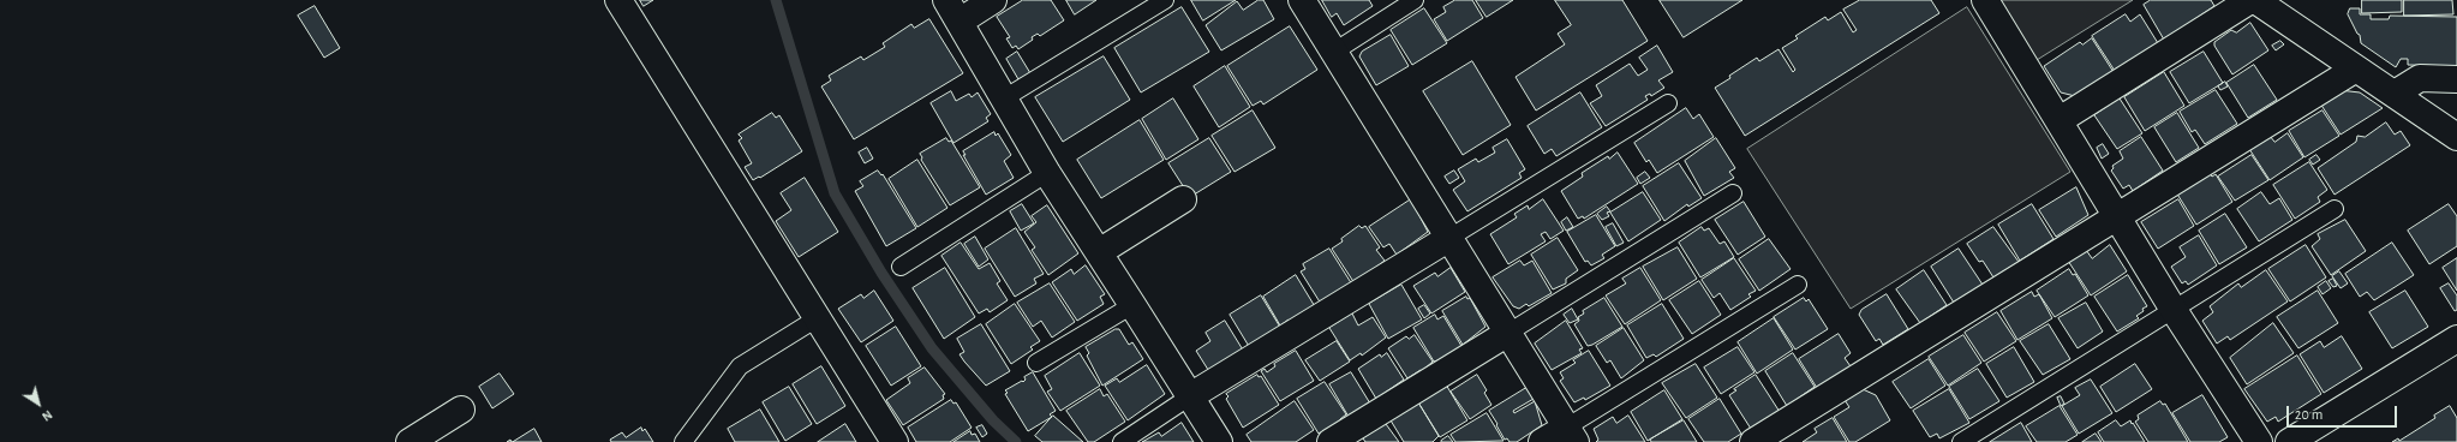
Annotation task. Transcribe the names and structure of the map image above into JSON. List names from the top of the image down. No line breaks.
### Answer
{"scale_bar":"20 m","north":"bottom right"}
